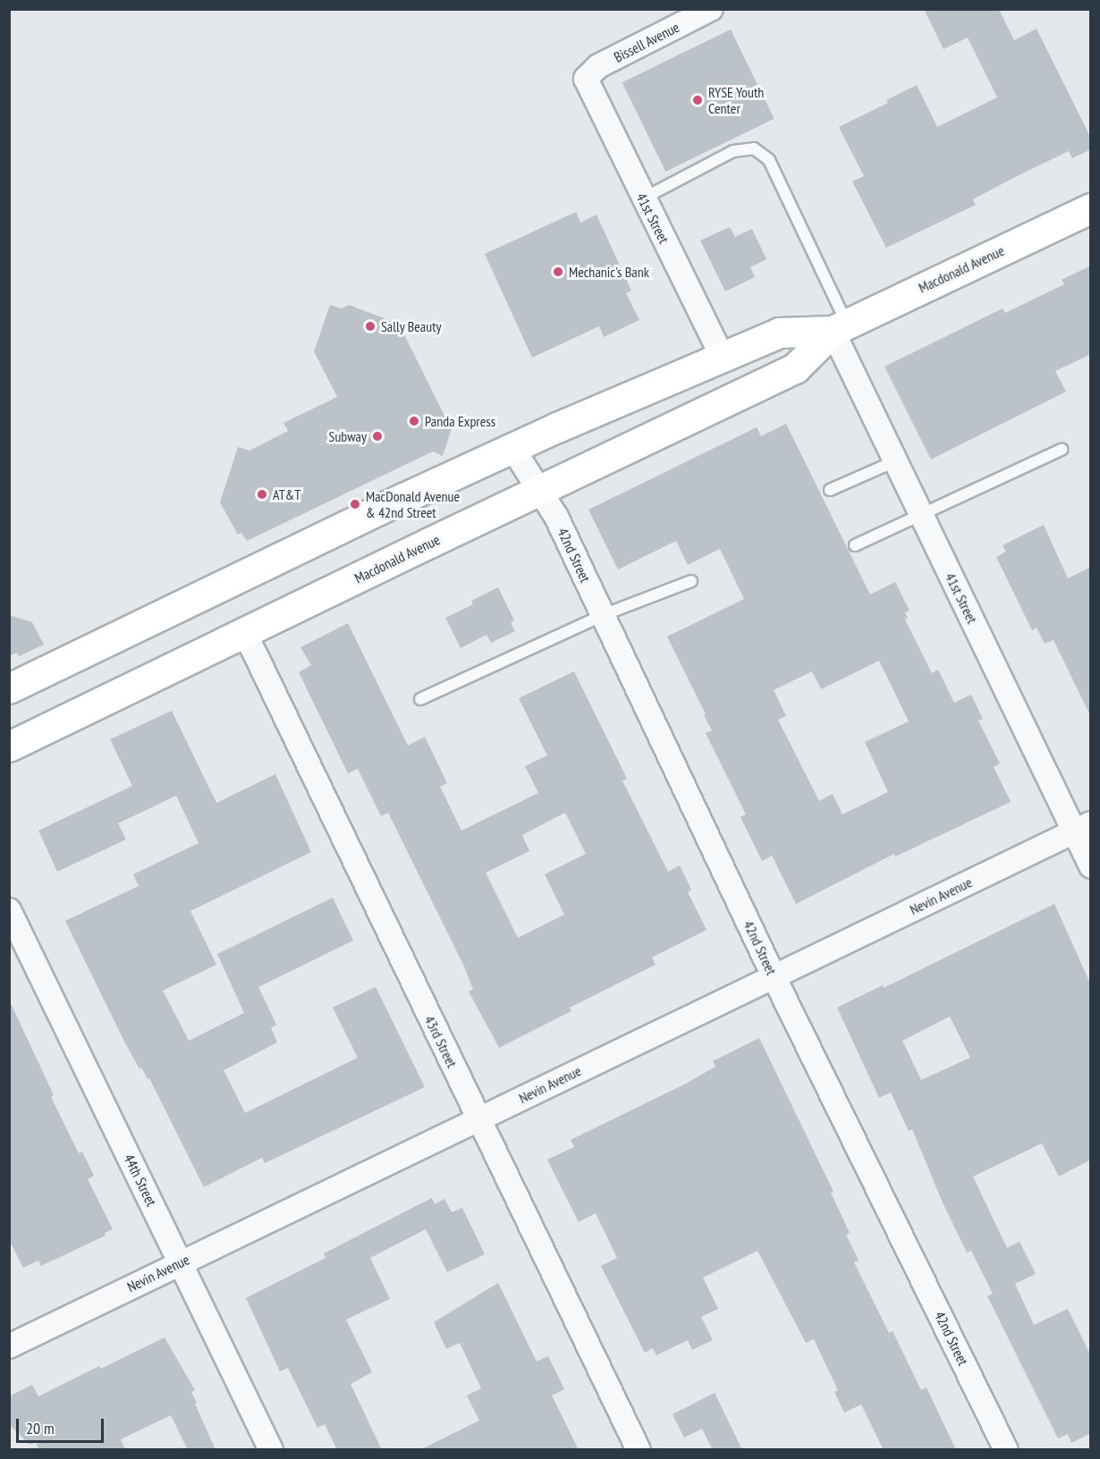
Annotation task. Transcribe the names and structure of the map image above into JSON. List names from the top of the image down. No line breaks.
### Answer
{"streets":{"street":["Bissell Avenue","41st Street","Macdonald Avenue","42nd Street","Nevin Avenue","43rd Street","44th Street"]},"crossings":[["Bissell Avenue","41st Street"],["41st Street","Macdonald Avenue"],["41st Street","Nevin Avenue"],["Macdonald Avenue","42nd Street"],["Macdonald Avenue","43rd Street"],["42nd Street","Nevin Avenue"],["Nevin Avenue","43rd Street"],["Nevin Avenue","44th Street"]],"places":["RYSE Youth Center","Mechanic's Bank","Sally Beauty","Panda Express","Subway","AT&T","MacDonald Avenue & 42nd Street"],"scale_bar":"20 m"}
